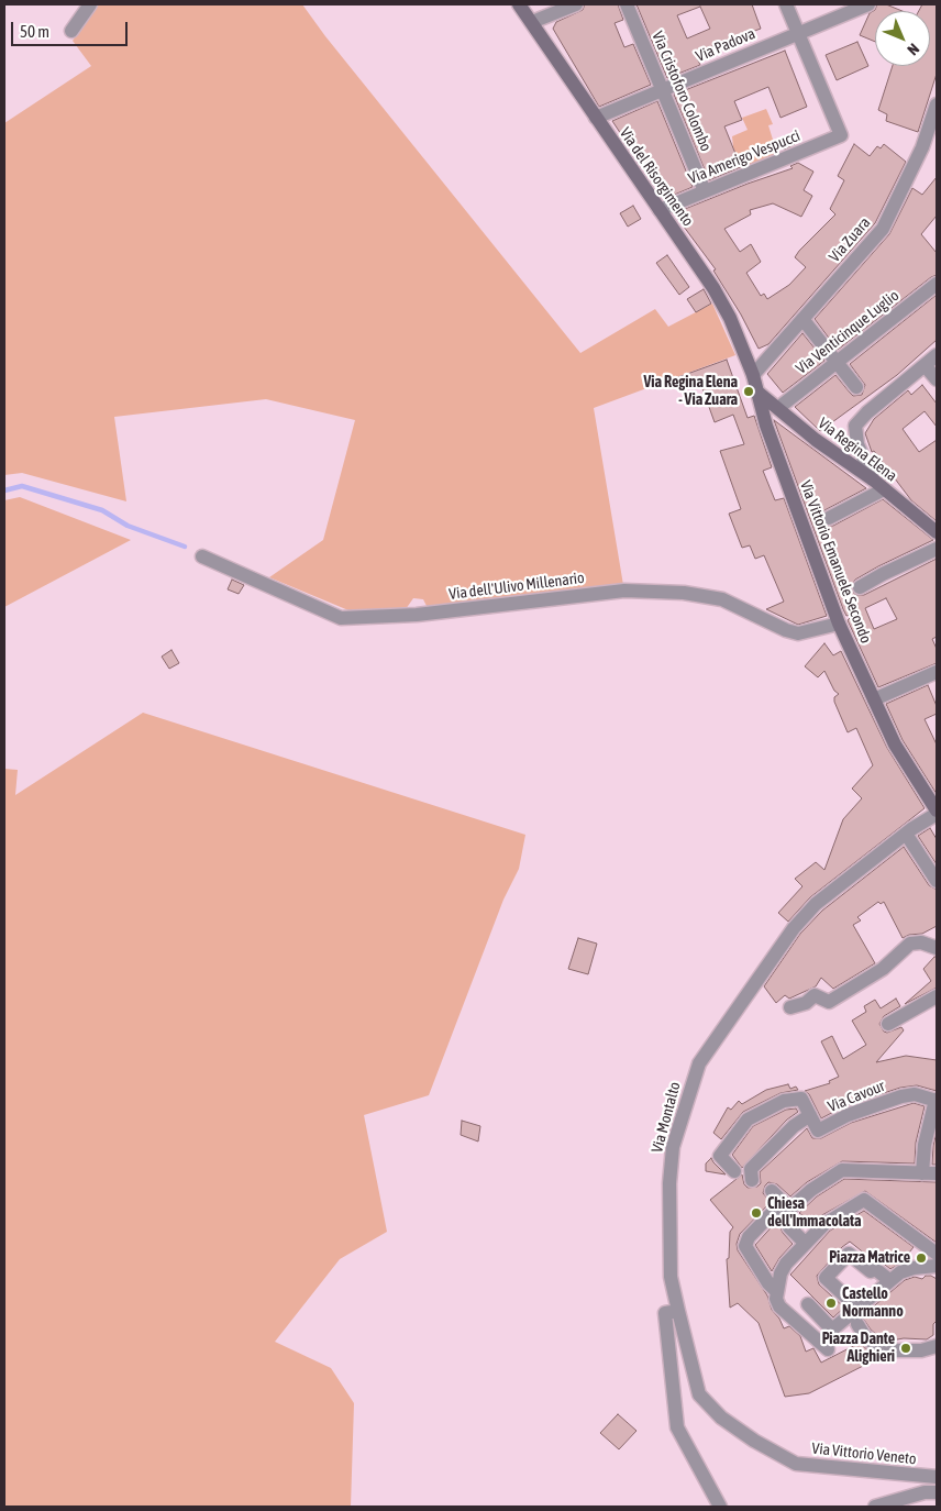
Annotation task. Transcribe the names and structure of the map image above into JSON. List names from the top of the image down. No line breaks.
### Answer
{"streets":{"street":["Via Padova","Via Cristoforo Colombo","Via Amerigo Vespucci","Via del Risorgimento","Via Zuara","Via Venticinque Luglio","Via Regina Elena","Via Vittorio Emanuele Secondo","Via dell'Ulivo Millenario","Via Cavour","Via Montalto","Via Vittorio Veneto"]},"crossings":[["Via Padova","Via Cristoforo Colombo"],["Via Padova","Via Amerigo Vespucci"],["Via Padova","Via del Risorgimento"],["Via Cristoforo Colombo","Via Amerigo Vespucci"],["Via Amerigo Vespucci","Via del Risorgimento"],["Via del Risorgimento","Via Zuara"],["Via del Risorgimento","Via Vittorio Emanuele Secondo"],["Via Zuara","Via Vittorio Emanuele Secondo"],["Via Venticinque Luglio","Via Regina Elena"],["Via Regina Elena","Via Vittorio Emanuele Secondo"],["Via Vittorio Emanuele Secondo","Via dell'Ulivo Millenario"],["Via Vittorio Emanuele Secondo","Via Montalto"],["Via Montalto","Via Vittorio Veneto"]],"places":["Via Regina Elena - Via Zuara","Chiesa dell'Immacolata","Piazza Matrice","Castello Normanno","Piazza Dante Alighieri"],"scale_bar":"50 m","north":"bottom right"}
